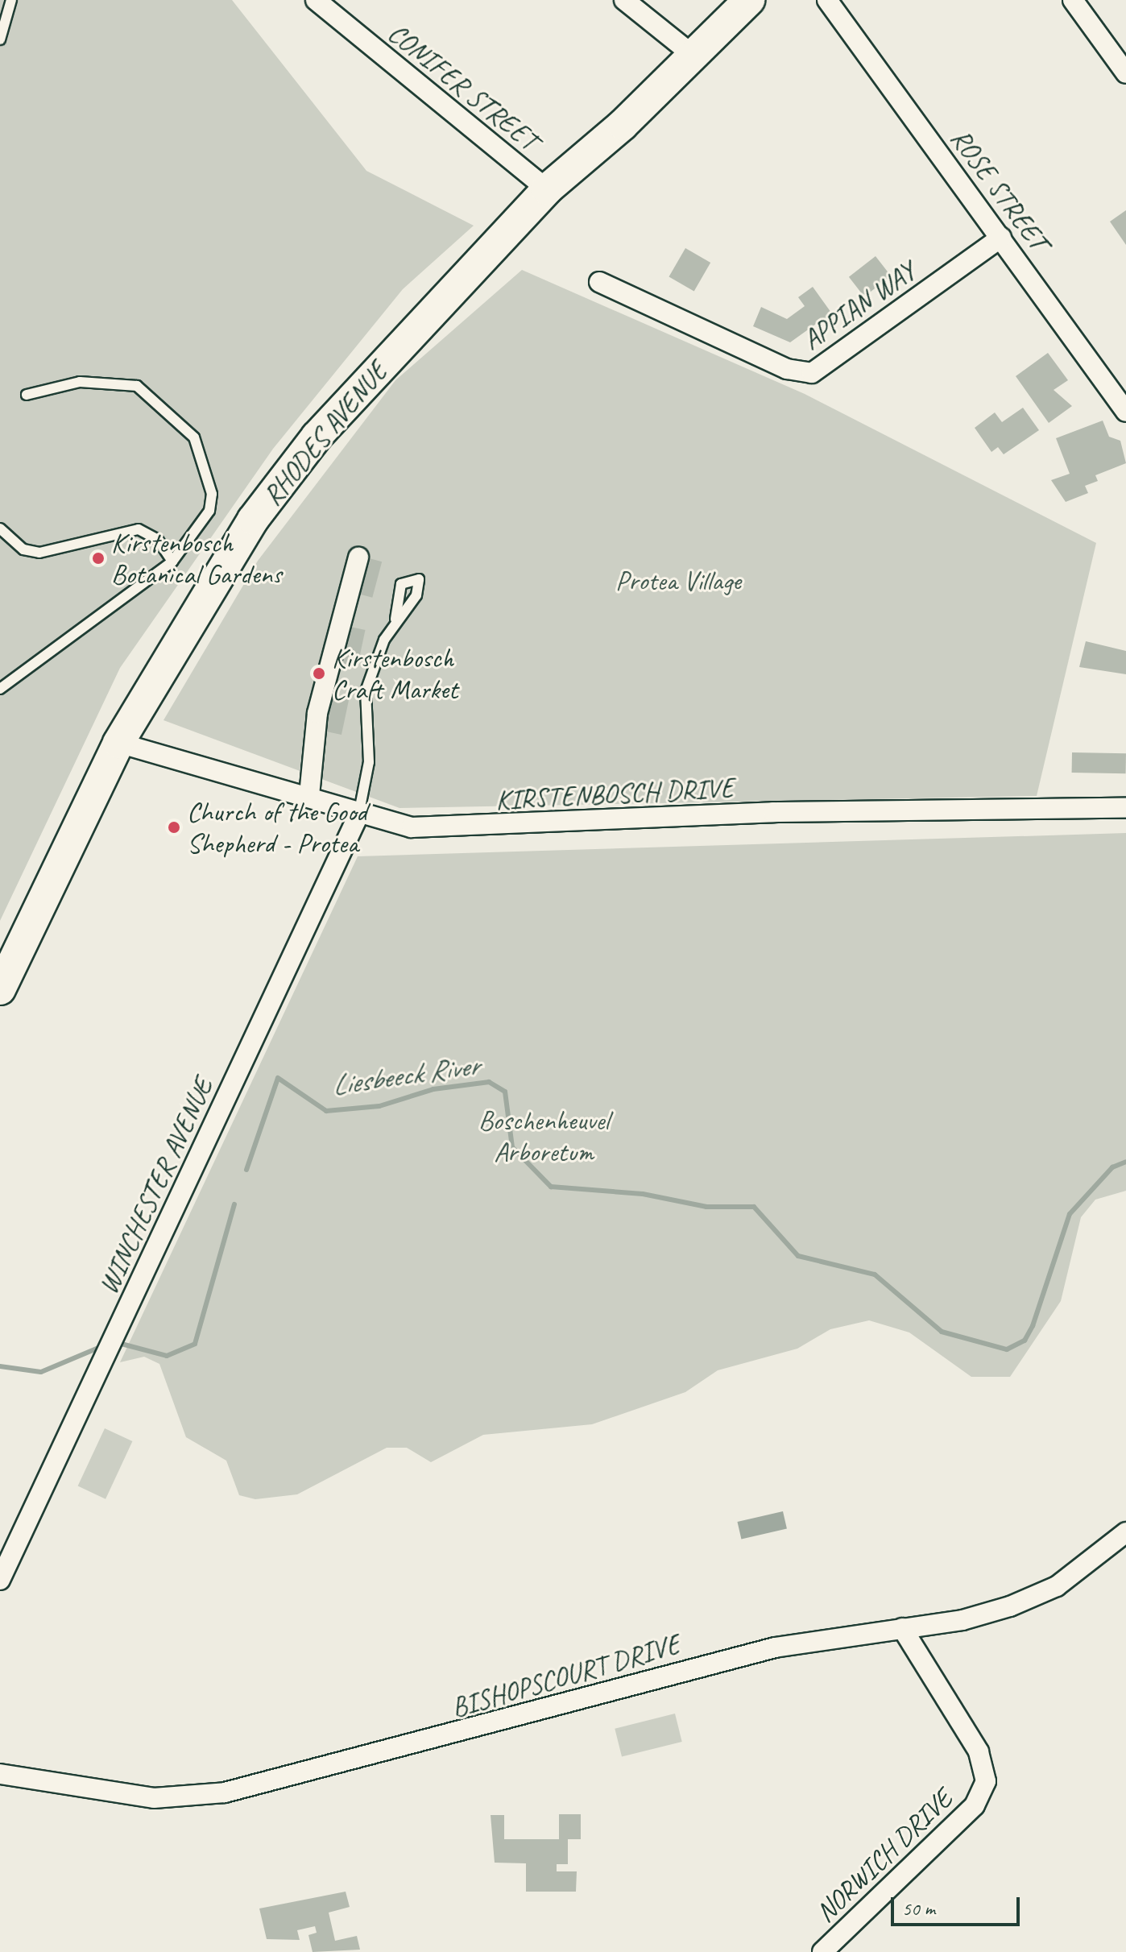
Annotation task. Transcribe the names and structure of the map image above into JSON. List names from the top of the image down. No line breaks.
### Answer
{"streets":{"main road":["RHODES AVENUE"],"street":["CONIFER STREET","ROSE STREET","APPIAN WAY","KIRSTENBOSCH DRIVE","WINCHESTER AVENUE","BISHOPSCOURT DRIVE","NORWICH DRIVE"]},"crossings":[["CONIFER STREET","RHODES AVENUE"],["ROSE STREET","APPIAN WAY"],["RHODES AVENUE","KIRSTENBOSCH DRIVE"],["KIRSTENBOSCH DRIVE","WINCHESTER AVENUE"],["BISHOPSCOURT DRIVE","NORWICH DRIVE"]],"water":["Liesbeeck River"],"parks":["Protea Village","Boschenheuvel Arboretum"],"places":["Kirstenbosch Botanical Gardens","Kirstenbosch Craft Market","Church of the Good Shepherd - Protea"],"scale_bar":"50 m"}
